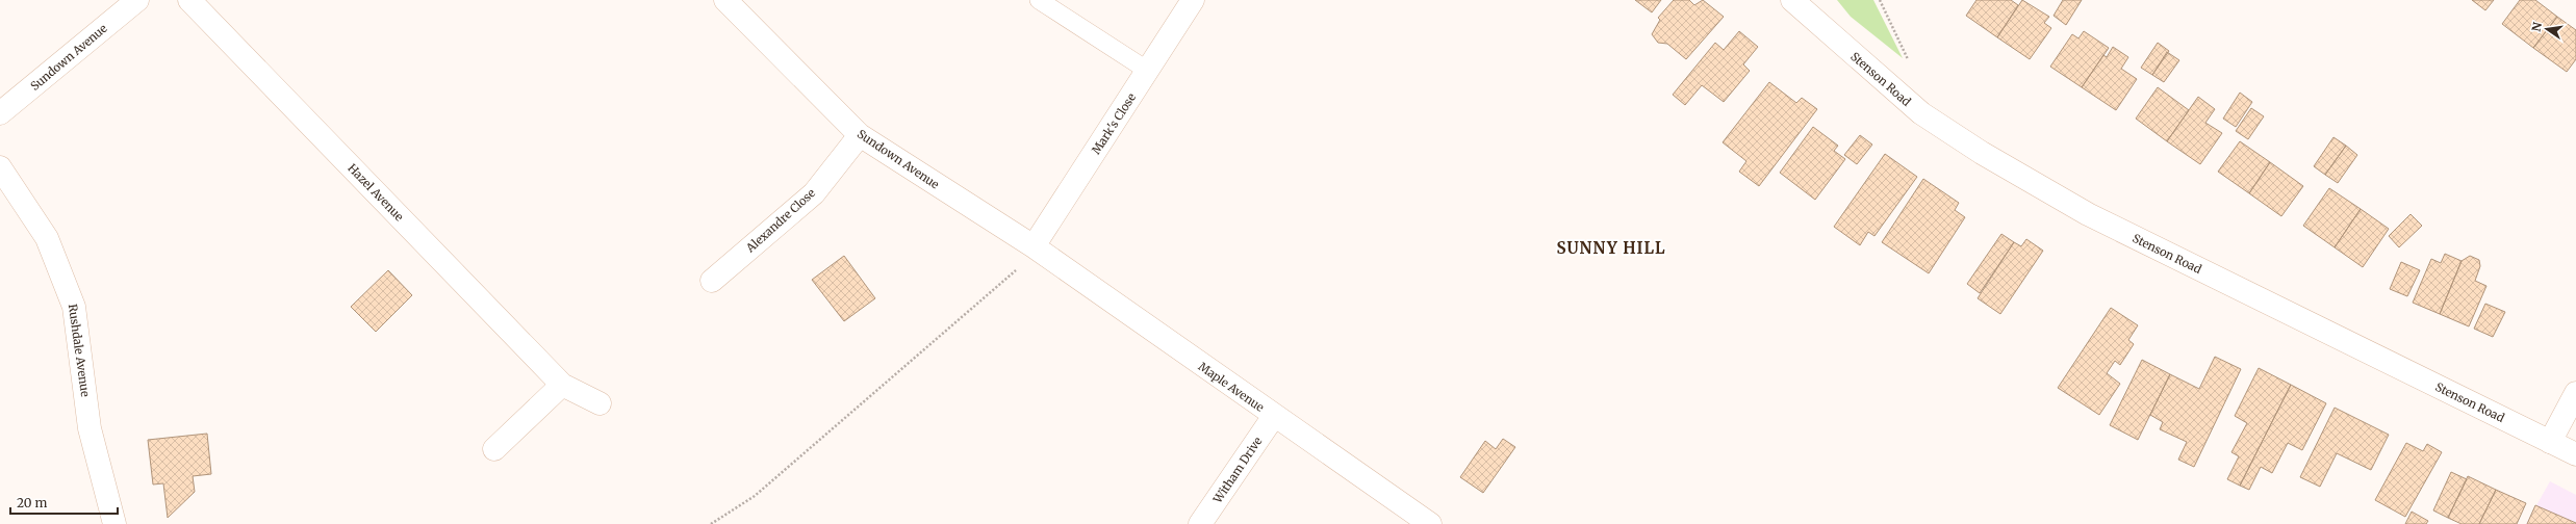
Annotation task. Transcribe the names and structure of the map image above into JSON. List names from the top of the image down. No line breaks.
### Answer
{"streets":{"street":["Sundown Avenue","Stenson Road","Mark's Close","Hazel Avenue","Alexandre Close","Rushdale Avenue","Maple Avenue","Witham Drive"]},"crossings":[["Sundown Avenue","Mark's Close"],["Sundown Avenue","Alexandre Close"],["Sundown Avenue","Maple Avenue"],["Mark's Close","Maple Avenue"],["Maple Avenue","Witham Drive"]],"districts":["SUNNY HILL"],"scale_bar":"20 m","north":"left"}
